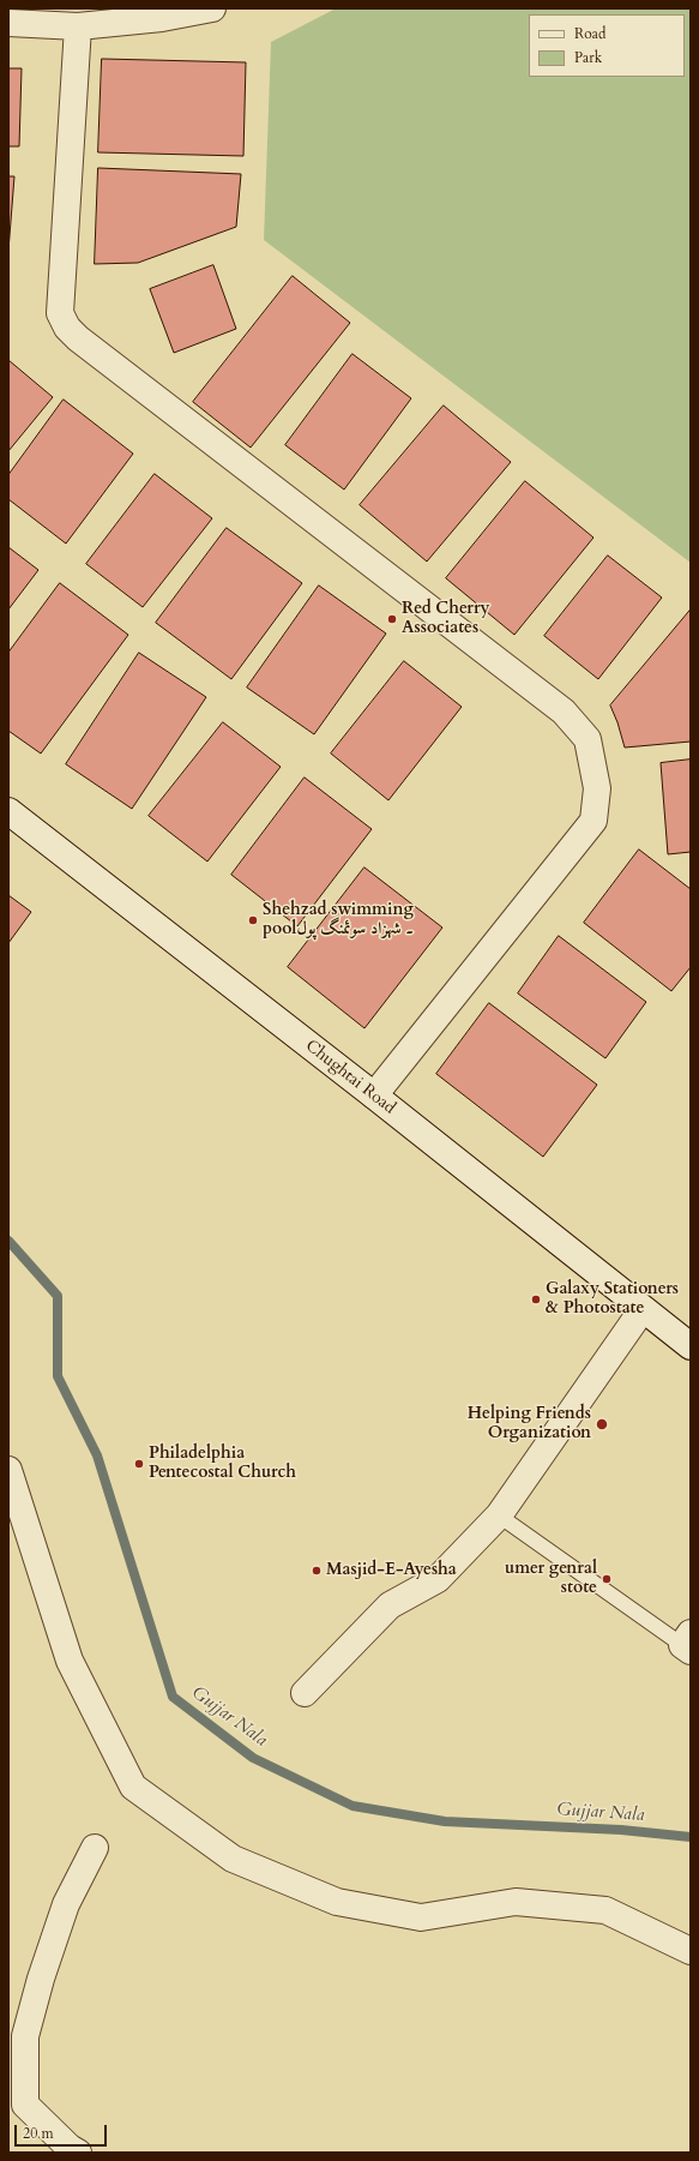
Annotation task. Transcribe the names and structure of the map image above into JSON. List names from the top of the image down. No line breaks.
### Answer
{"streets":{"street":["Chughtai Road"]},"water":["Gujjar Nala"],"places":["Red Cherry Associates","Shehzad swimming pool۔ شہزاد سوئمنگ پول","Galaxy Stationers & Photostate","Helping Friends Organization","Philadelphia Pentecostal Church","Masjid-E-Ayesha","umer genral stote"],"legend":["Road","Park"],"scale_bar":"20 m"}
